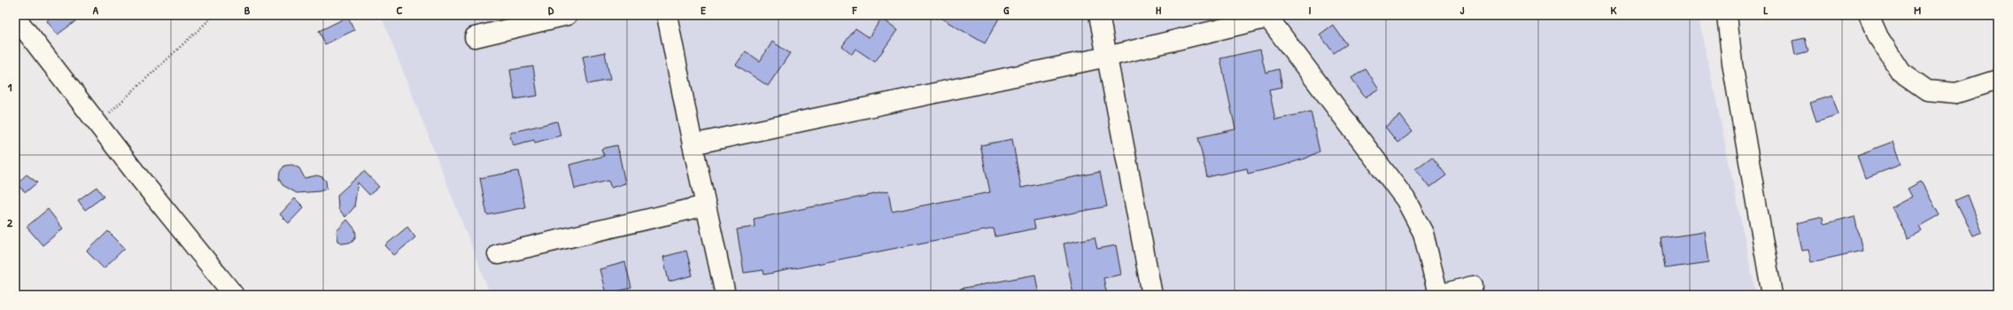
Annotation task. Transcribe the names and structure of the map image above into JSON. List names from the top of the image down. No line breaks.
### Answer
{"grid":{"columns":["A","B","C","D","E","F","G","H","I","J","K","L","M"],"rows":["1","2"]}}
